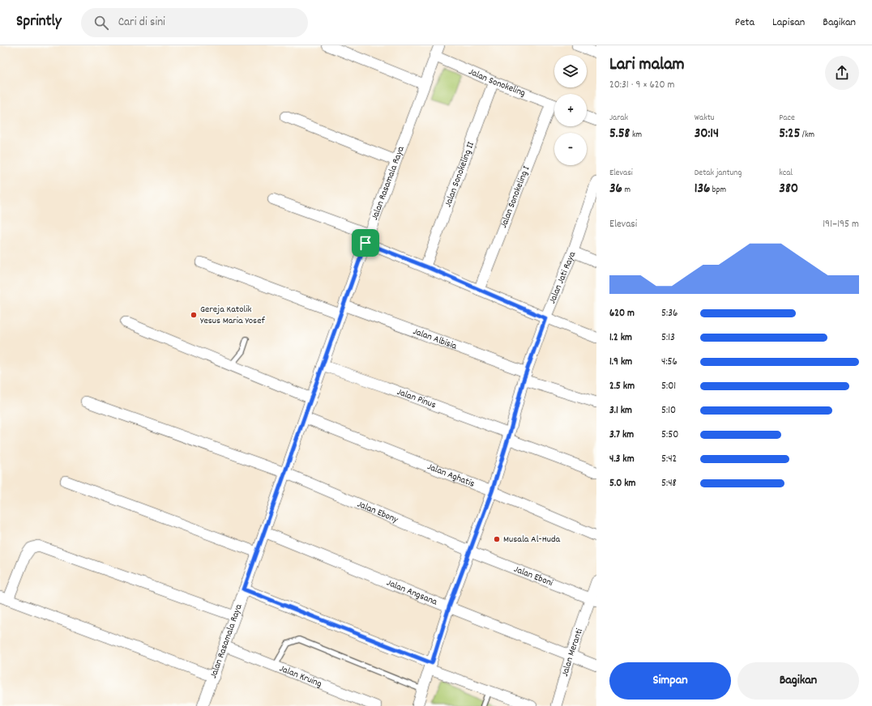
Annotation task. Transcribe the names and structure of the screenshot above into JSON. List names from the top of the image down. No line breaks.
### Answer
{"streets":{"street":["Jalan Sonokeling","Jalan Sonokeling II","Jalan Rasamala Raya","Jalan Sonokeling I","Jalan Jati Raya","Jalan Albisia","Jalan Pinus","Jalan Aghatis","Jalan Ebony","Jalan Eboni","Jalan Angsana","Jalan Meranti","Jalan Kruing"]},"crossings":[["Jalan Sonokeling","Jalan Sonokeling II"],["Jalan Sonokeling","Jalan Rasamala Raya"],["Jalan Rasamala Raya","Jalan Albisia"],["Jalan Rasamala Raya","Jalan Pinus"],["Jalan Rasamala Raya","Jalan Aghatis"],["Jalan Rasamala Raya","Jalan Ebony"],["Jalan Rasamala Raya","Jalan Angsana"],["Jalan Rasamala Raya","Jalan Kruing"],["Jalan Jati Raya","Jalan Albisia"],["Jalan Jati Raya","Jalan Pinus"],["Jalan Jati Raya","Jalan Aghatis"],["Jalan Jati Raya","Jalan Ebony"],["Jalan Jati Raya","Jalan Eboni"],["Jalan Jati Raya","Jalan Angsana"],["Jalan Ebony","Jalan Eboni"],["Jalan Eboni","Jalan Meranti"],["Jalan Angsana","Jalan Meranti"]],"places":["Gereja Katolik Yesus Maria Yosef","Musala Al-Huda"],"page":{"header":"Sprintly","search":"Cari di sini","nav":["Peta","Lapisan","Bagikan"],"heading":["Lari malam","20:31 · 9 × 620 m"],"map_buttons":["+","−"],"stats":[["Jarak","5.58 km"],["Waktu","30:14"],["Pace","5:25 /km"],["Elevasi","36 m"],["Detak jantung","136 bpm"],["kcal","380"]],"chart":["Elevasi","191–195 m"],"list":[{"name":"620 m","note":"5:36"},{"name":"1.2 km","note":"5:13"},{"name":"1.9 km","note":"4:56"},{"name":"2.5 km","note":"5:01"},{"name":"3.1 km","note":"5:10"},{"name":"3.7 km","note":"5:50"},{"name":"4.3 km","note":"5:42"},{"name":"5.0 km","note":"5:48"}],"buttons":["Simpan","Bagikan"]}}
